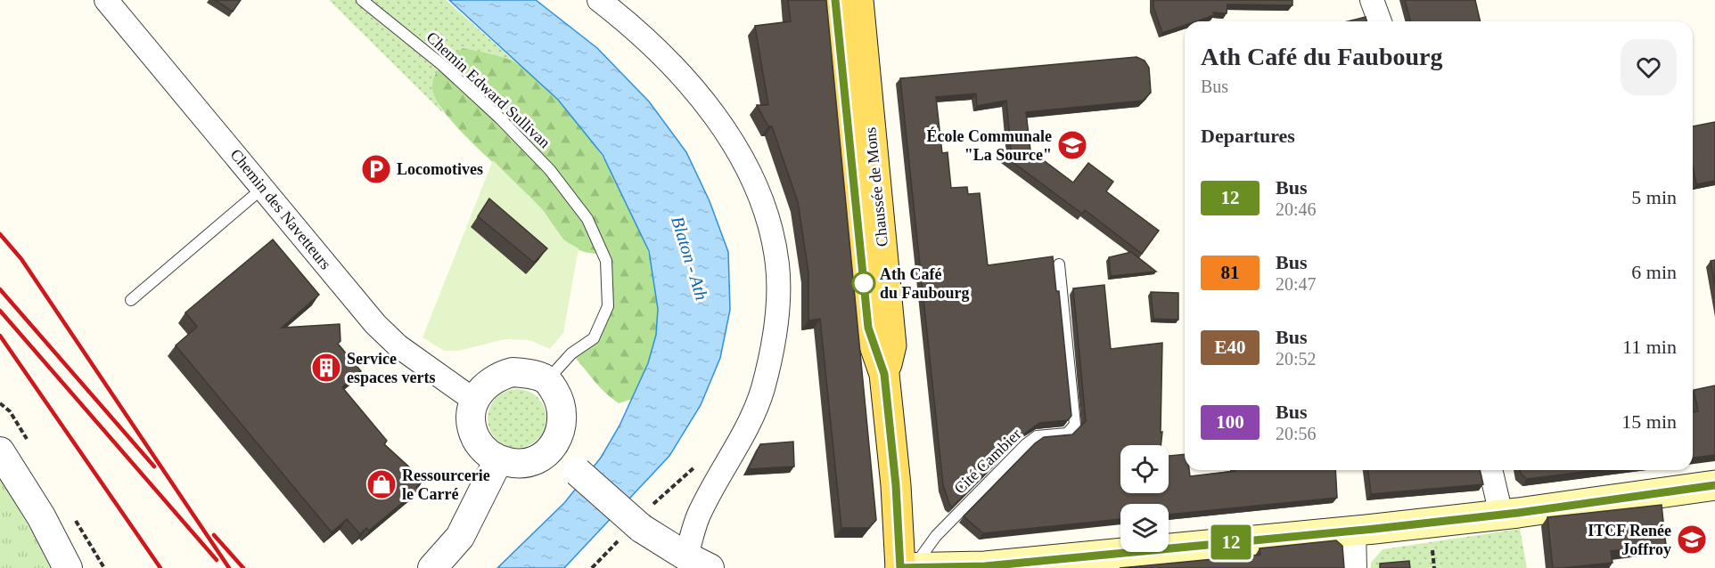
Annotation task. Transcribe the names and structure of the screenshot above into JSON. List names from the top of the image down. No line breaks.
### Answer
{"streets":{"main road":["Chaussée de Mons"],"street":["Chemin des Navetteurs"],"lane":["Chemin Edward Sullivan","Cité Cambier"]},"crossings":[["Chemin Edward Sullivan","Chemin des Navetteurs"]],"water":["Blaton - Ath"],"places":{"school or university":["École Communale \"La Source\"","ITCF Renée Joffroy"],"parking":["Locomotives"],"other":["Ath Café du Faubourg"],"building":["Service espaces verts"],"shop":["Ressourcerie le Carré"]},"lines":["bus line 12"],"page":{"on_map":"12","heading":[["Ath Café du Faubourg","Bus"],"Departures"],"list":[{"mark":"12","name":"Bus","note":"20:46","value":"5 min"},{"mark":"81","name":"Bus","note":"20:47","value":"6 min"},{"mark":"E40","name":"Bus","note":"20:52","value":"11 min"},{"mark":"100","name":"Bus","note":"20:56","value":"15 min"}]}}
